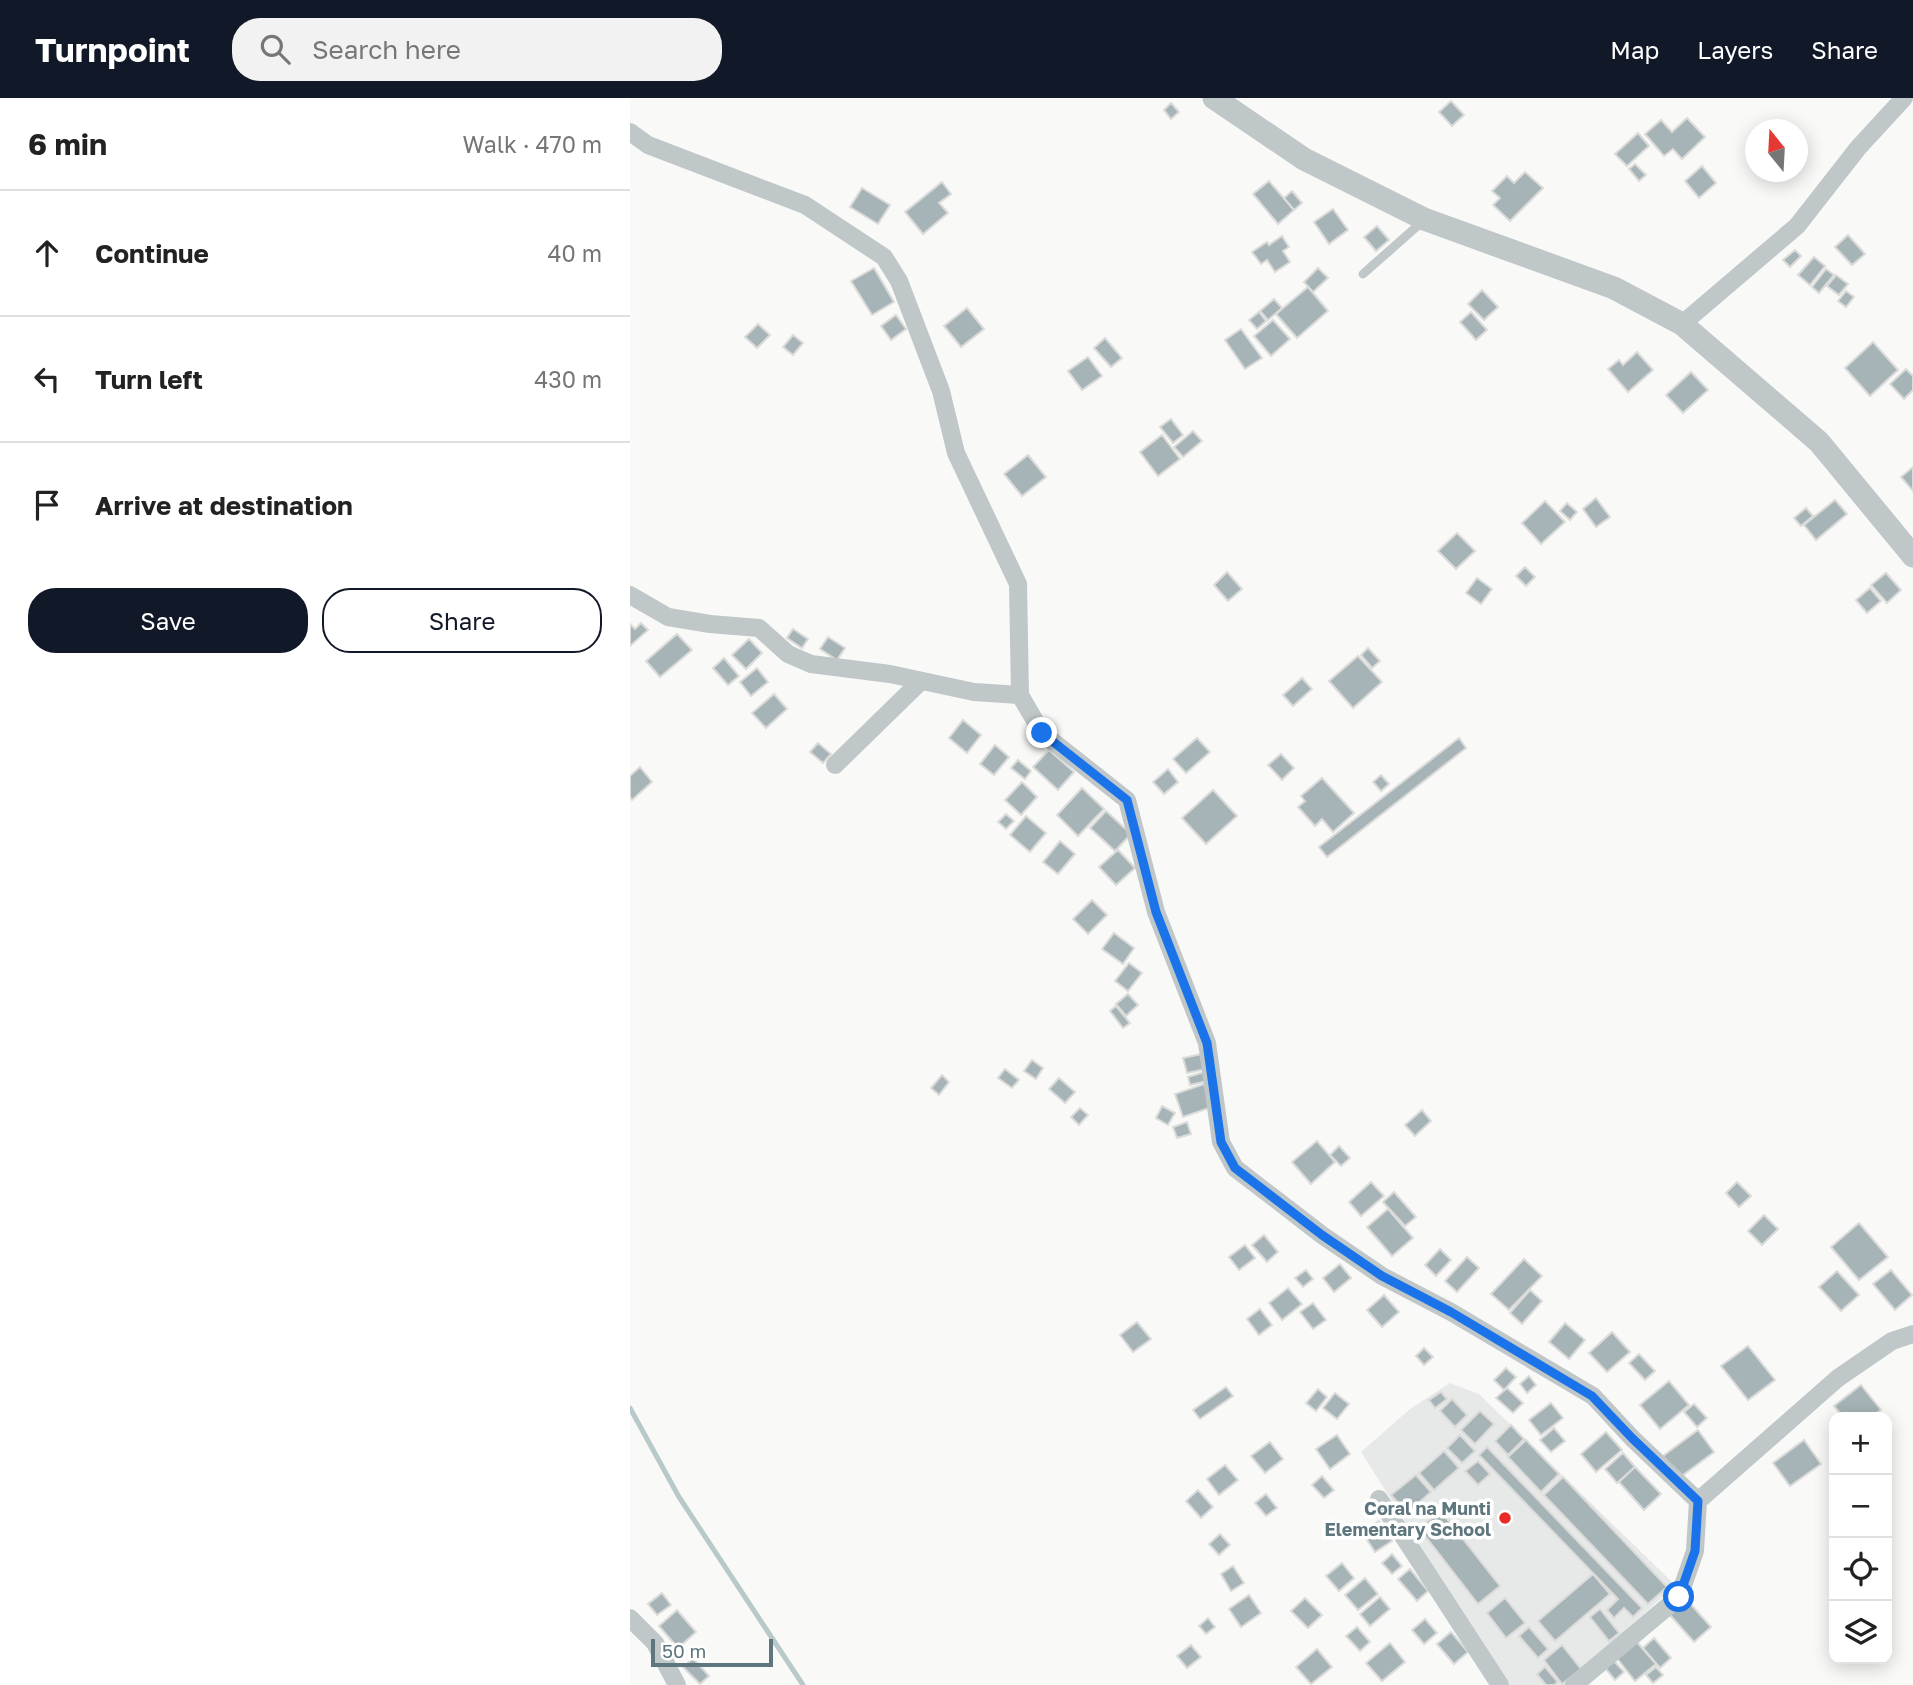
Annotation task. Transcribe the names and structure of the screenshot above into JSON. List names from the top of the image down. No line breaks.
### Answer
{"places":["Coral na Munti Elementary School"],"scale_bar":"50 m","north":"top","page":{"header":"Turnpoint","search":"Search here","nav":["Map","Layers","Share"],"heading":["6 min","Walk · 470 m"],"list":[["Continue","40 m"],["Turn left","430 m"],"Arrive at destination"],"buttons":["Save","Share"],"map_buttons":["+","−"],"scale":"50 m"}}
